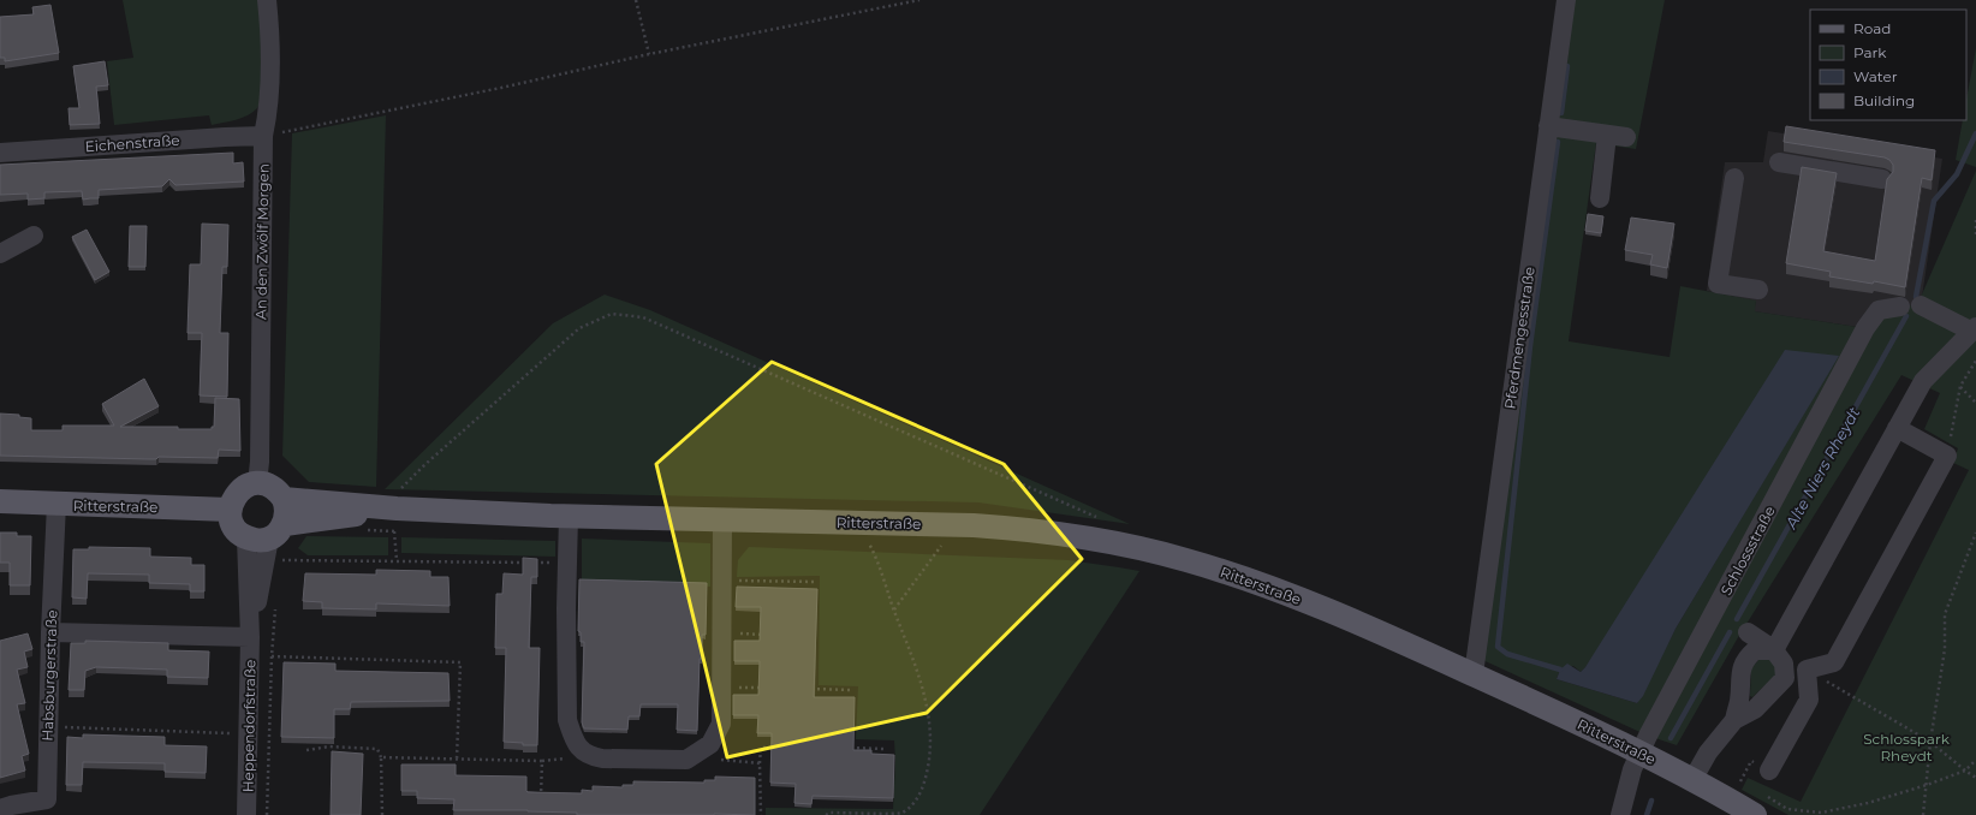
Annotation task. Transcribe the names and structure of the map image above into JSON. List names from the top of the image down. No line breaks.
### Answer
{"streets":{"main road":["Ritterstraße"],"street":["Eichenstraße","An den Zwölf Morgen","Pferdmengesstraße","Schlossstraße","Habsburgerstraße","Heppendorfstraße"]},"crossings":[["Eichenstraße","An den Zwölf Morgen"],["An den Zwölf Morgen","Ritterstraße"],["An den Zwölf Morgen","Heppendorfstraße"],["Pferdmengesstraße","Ritterstraße"],["Ritterstraße","Schlossstraße"],["Ritterstraße","Habsburgerstraße"],["Ritterstraße","Heppendorfstraße"]],"water":["Alte Niers Rheydt"],"parks":["Schlosspark Rheydt"],"legend":["Road","Park","Water","Building"]}
